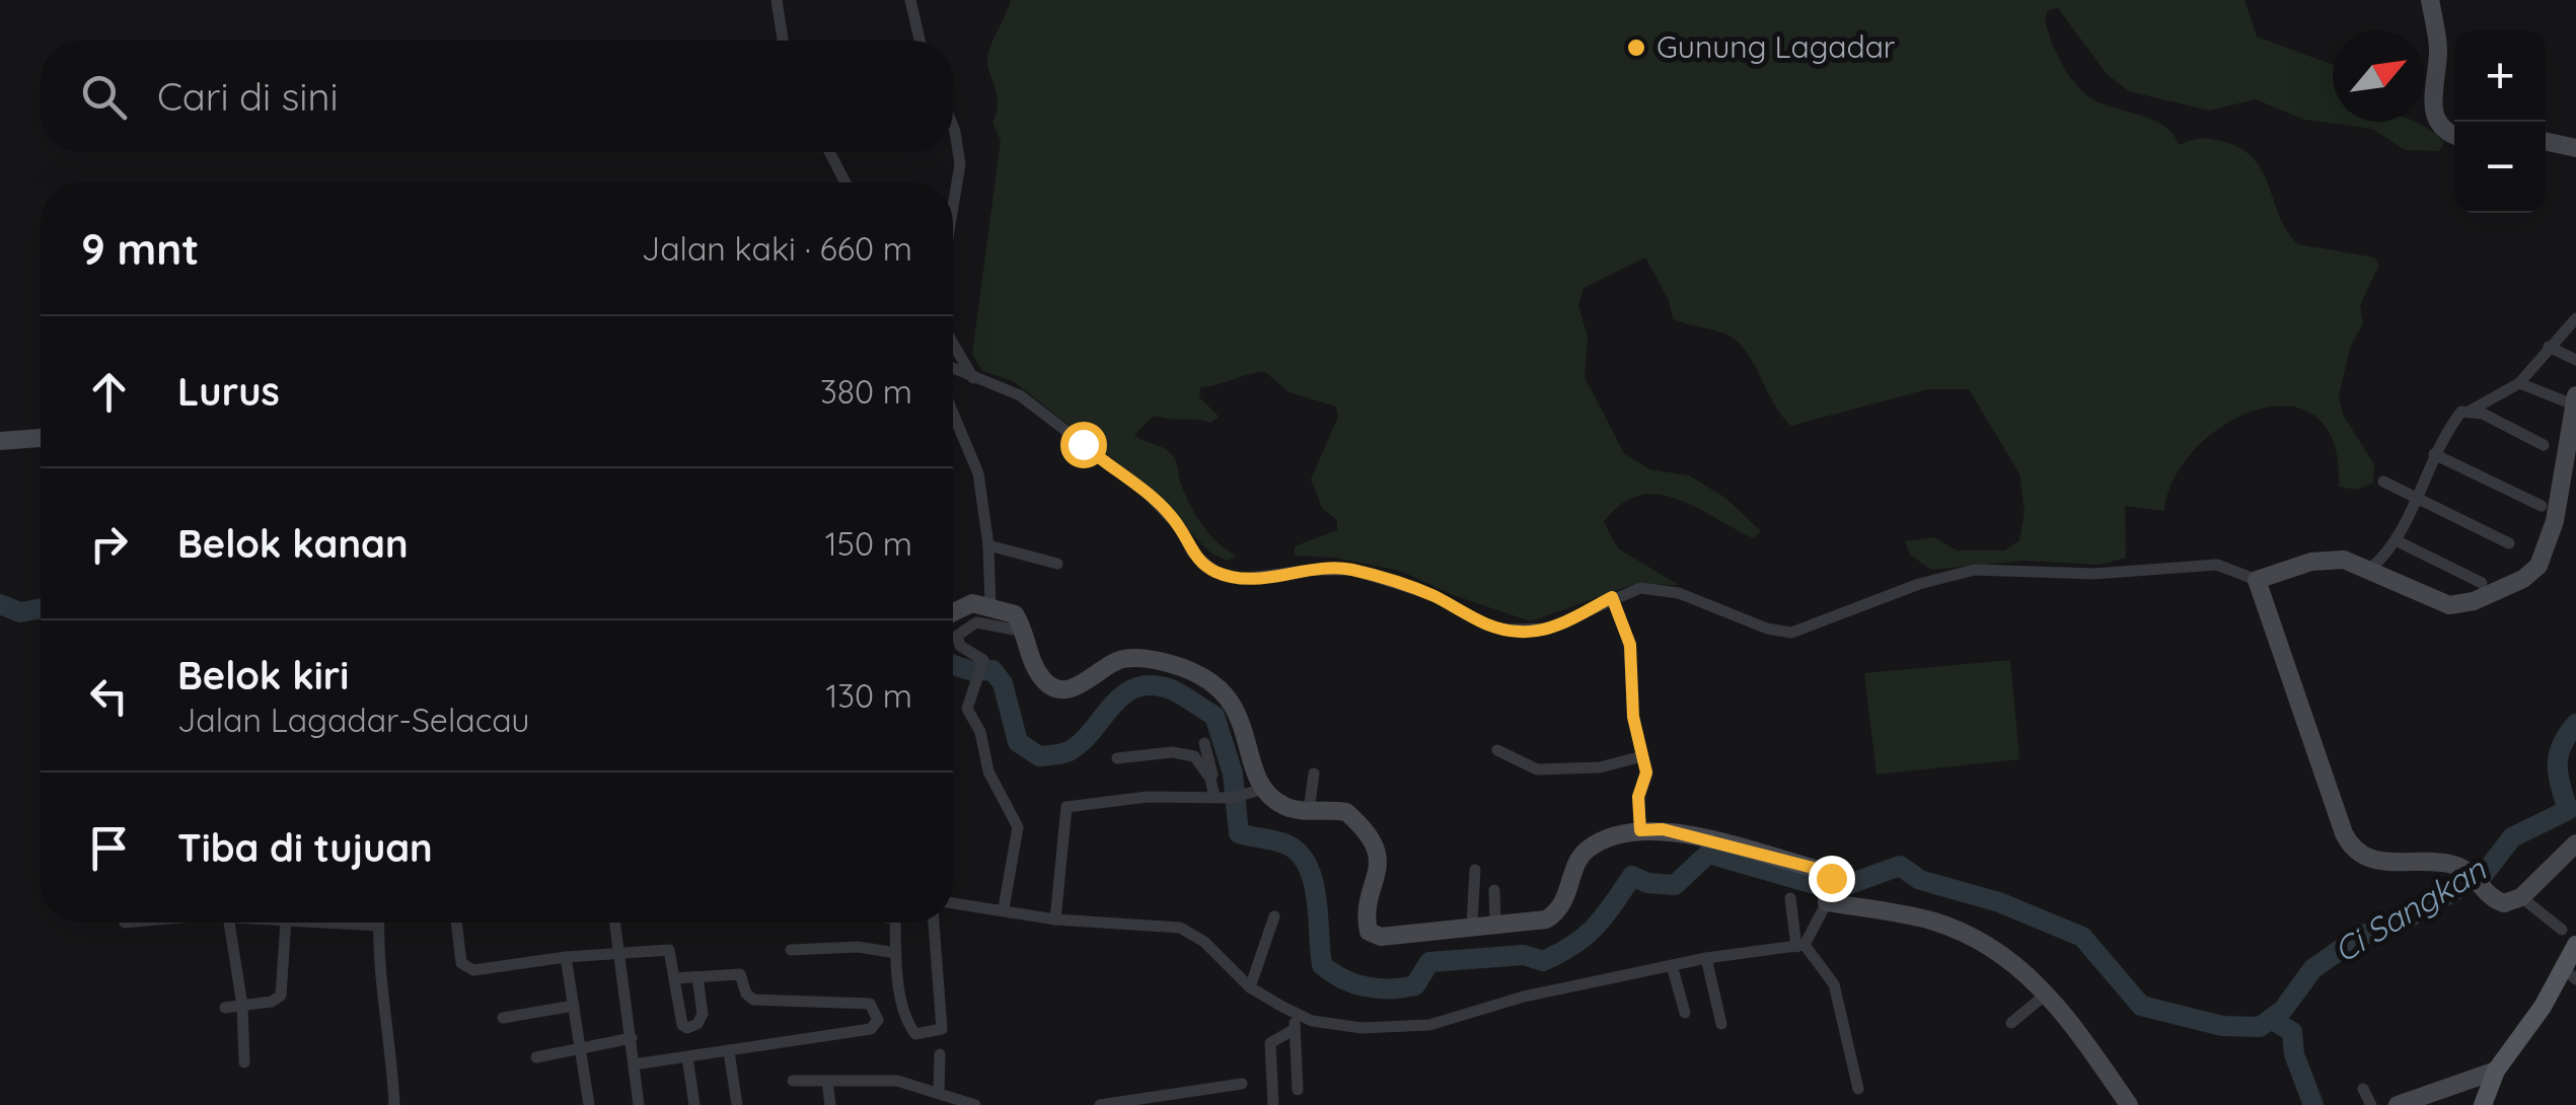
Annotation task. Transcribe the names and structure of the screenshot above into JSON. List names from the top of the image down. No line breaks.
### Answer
{"water":["Ci Sangkan"],"places":["Gunung Lagadar"],"north":"top right","page":{"map_buttons":["+","−"],"search":"Cari di sini","heading":["9 mnt","Jalan kaki · 660 m"],"list":[["Lurus","380 m"],["Belok kanan","150 m"],["Belok kiri","Jalan Lagadar-Selacau","130 m"],"Tiba di tujuan"]}}
